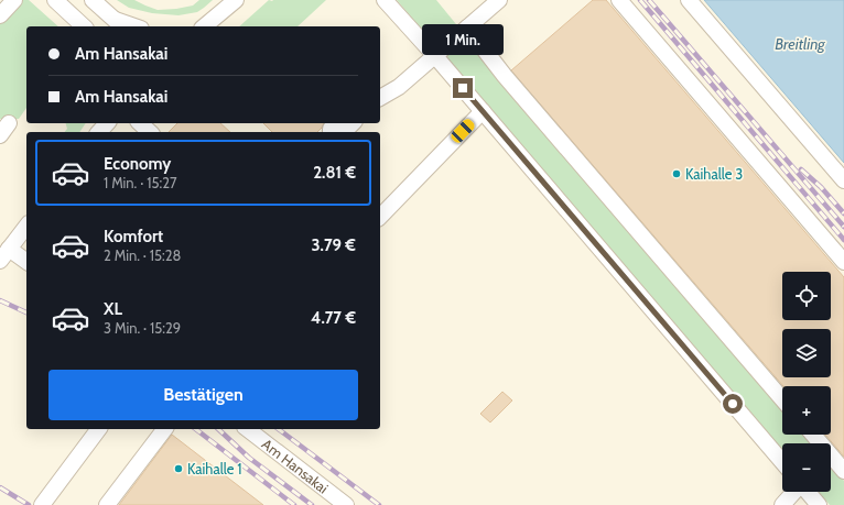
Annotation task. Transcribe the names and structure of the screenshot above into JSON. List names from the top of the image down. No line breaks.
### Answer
{"streets":{"street":["Am Hansakai"]},"water":["Breitling"],"places":["Kaihalle 3","Kaihalle 1"],"page":{"bubble":"1 Min.","banner":["Am Hansakai","Am Hansakai"],"list":[{"name":"Economy","note":"1 Min. · 15:27","value":"2.81 €"},{"name":"Komfort","note":"2 Min. · 15:28","value":"3.79 €"},{"name":"XL","note":"3 Min. · 15:29","value":"4.77 €"}],"map_buttons":["+","−"],"buttons":"Bestätigen"}}
